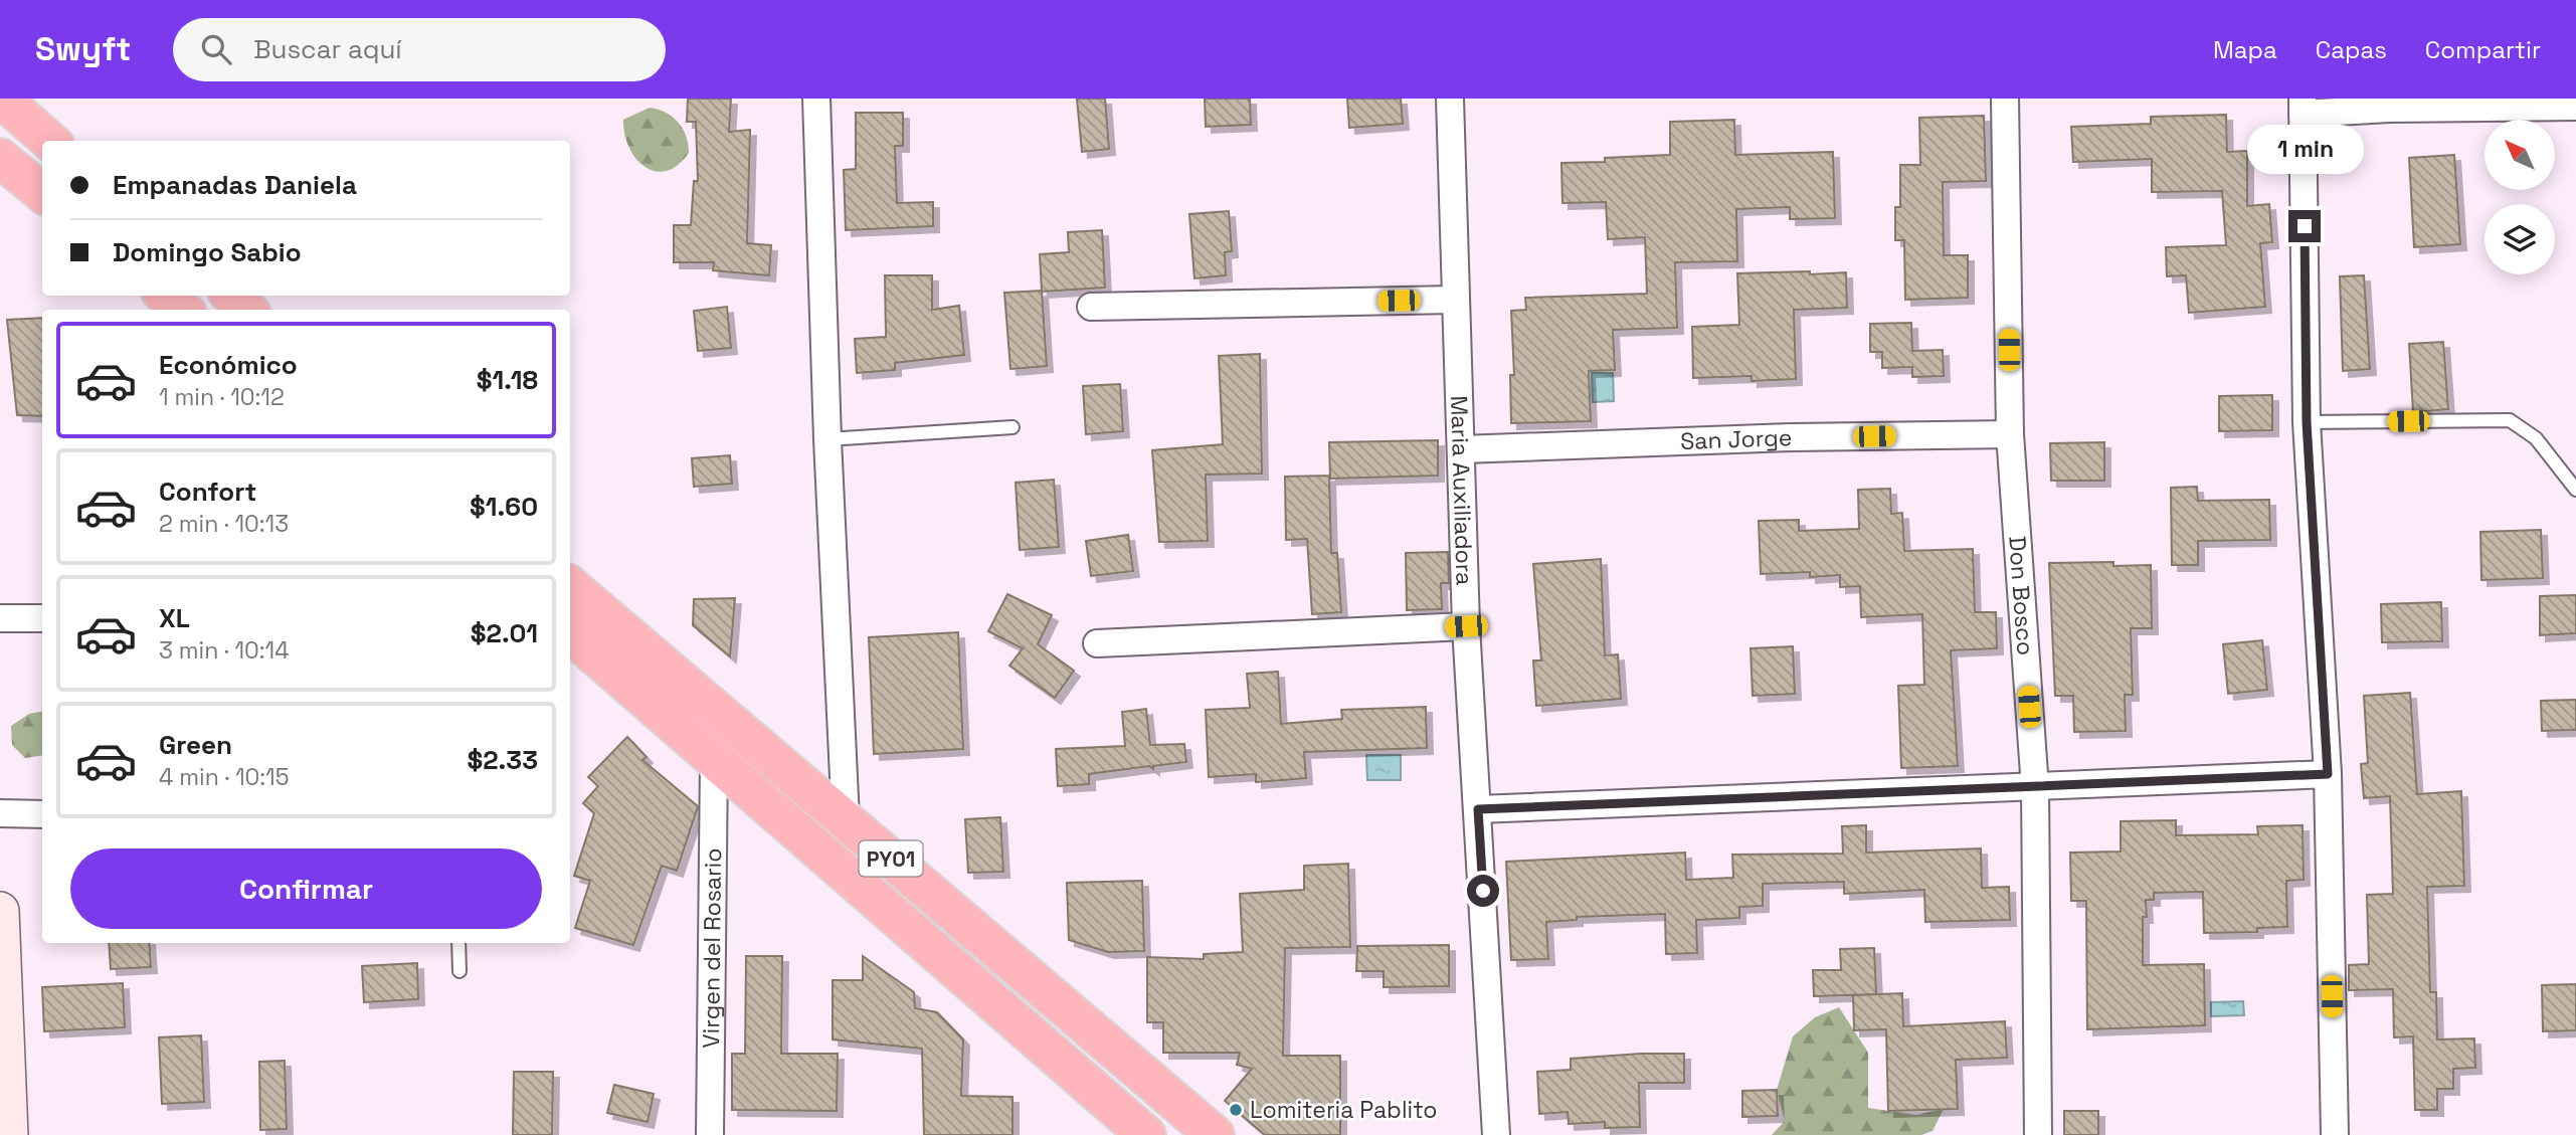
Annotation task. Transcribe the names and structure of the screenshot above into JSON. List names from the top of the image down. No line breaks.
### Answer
{"streets":{"highway":["PY01"],"street":["San Jorge","Maria Auxiliadora","Don Bosco","Virgen del Rosario"]},"crossings":[["San Jorge","Maria Auxiliadora"],["San Jorge","Don Bosco"],["PY01","Virgen del Rosario"]],"places":["Lomiteria Pablito"],"north":"top left","page":{"header":"Swyft","search":"Buscar aquí","nav":["Mapa","Capas","Compartir"],"bubble":"1 min","banner":["Empanadas Daniela","Domingo Sabio"],"list":[{"name":"Económico","note":"1 min · 10:12","value":"$1.18"},{"name":"Confort","note":"2 min · 10:13","value":"$1.60"},{"name":"XL","note":"3 min · 10:14","value":"$2.01"},{"name":"Green","note":"4 min · 10:15","value":"$2.33"}],"buttons":"Confirmar"}}
